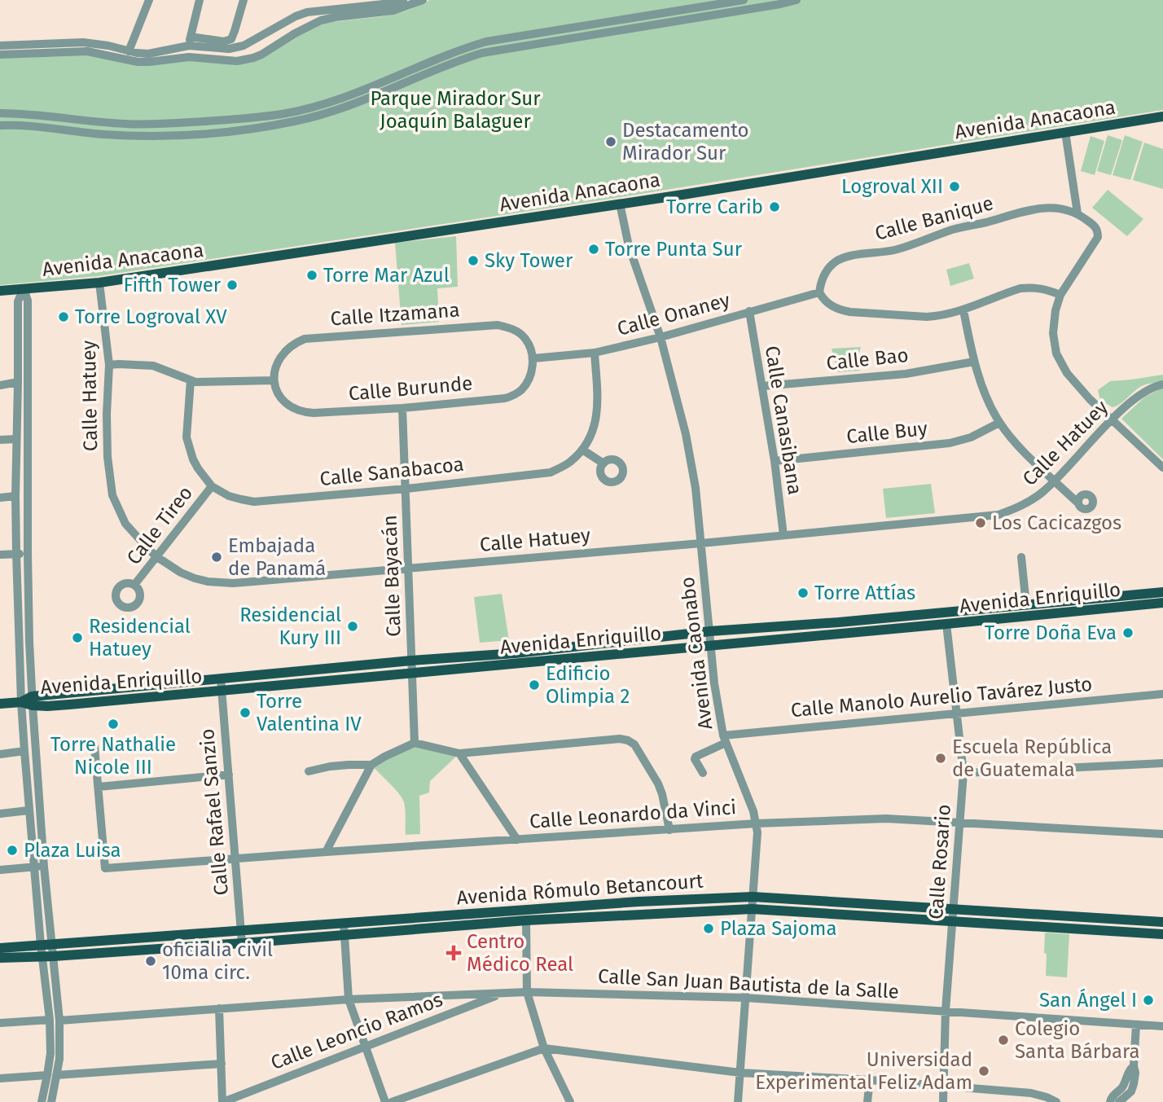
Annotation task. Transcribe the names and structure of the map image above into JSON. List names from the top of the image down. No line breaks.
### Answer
{"streets":{"main road":["Avenida Anacaona","Avenida Enriquillo","Avenida Rómulo Betancourt"],"street":["Calle Banique","Calle Itzamana","Calle Onaney","Calle Bao","Calle Burunde","Calle Hatuey","Calle Canasibana","Calle Buy","Calle Sanabacoa","Calle Tireo","Calle Bayacán","Avenida Caonabo","Calle Manolo Aurelio Tavárez Justo","Calle Rafael Sanzio","Calle Leonardo da Vinci","Calle Rosario","Calle San Juan Bautista de la Salle","Calle Leoncio Ramos"]},"crossings":[["Avenida Anacaona","Calle Hatuey"],["Avenida Anacaona","Avenida Caonabo"],["Calle Banique","Calle Onaney"],["Calle Itzamana","Calle Onaney"],["Calle Itzamana","Calle Burunde"],["Calle Onaney","Calle Burunde"],["Calle Onaney","Calle Canasibana"],["Calle Onaney","Calle Sanabacoa"],["Calle Onaney","Avenida Caonabo"],["Calle Bao","Calle Canasibana"],["Calle Burunde","Calle Bayacán"],["Calle Hatuey","Calle Canasibana"],["Calle Hatuey","Calle Tireo"],["Calle Hatuey","Calle Bayacán"],["Calle Hatuey","Avenida Caonabo"],["Calle Canasibana","Calle Buy"],["Calle Sanabacoa","Calle Tireo"],["Calle Sanabacoa","Calle Bayacán"],["Calle Bayacán","Avenida Enriquillo"],["Avenida Enriquillo","Avenida Caonabo"],["Avenida Enriquillo","Calle Rafael Sanzio"],["Avenida Enriquillo","Calle Rosario"],["Avenida Caonabo","Calle Manolo Aurelio Tavárez Justo"],["Avenida Caonabo","Calle Leonardo da Vinci"],["Avenida Caonabo","Avenida Rómulo Betancourt"],["Avenida Caonabo","Calle San Juan Bautista de la Salle"],["Calle Manolo Aurelio Tavárez Justo","Calle Rosario"],["Calle Rafael Sanzio","Calle Leonardo da Vinci"],["Calle Rafael Sanzio","Avenida Rómulo Betancourt"],["Calle Leonardo da Vinci","Calle Rosario"],["Calle Rosario","Avenida Rómulo Betancourt"],["Calle Rosario","Calle San Juan Bautista de la Salle"],["Calle San Juan Bautista de la Salle","Calle Leoncio Ramos"]],"parks":["Parque Mirador Sur Joaquín Balaguer"],"places":{"other":["Destacamento Mirador Sur","Logroval XII","Torre Carib","Torre Punta Sur","Sky Tower","Torre Mar Azul","Fifth Tower","Torre Logroval XV","Los Cacicazgos","Embajada de Panamá","Torre Attías","Residencial Kury III","Torre Doña Eva","Residencial Hatuey","Edificio Olimpia 2","Torre Valentina IV","Torre Nathalie Nicole III","Escuela República de Guatemala","Plaza Luisa","Plaza Sajoma","oficialia civil 10ma circ.","San Ángel I","Colegio Santa Bárbara","Universidad Experimental Feliz Adam"],"health":["Centro Médico Real"]}}
